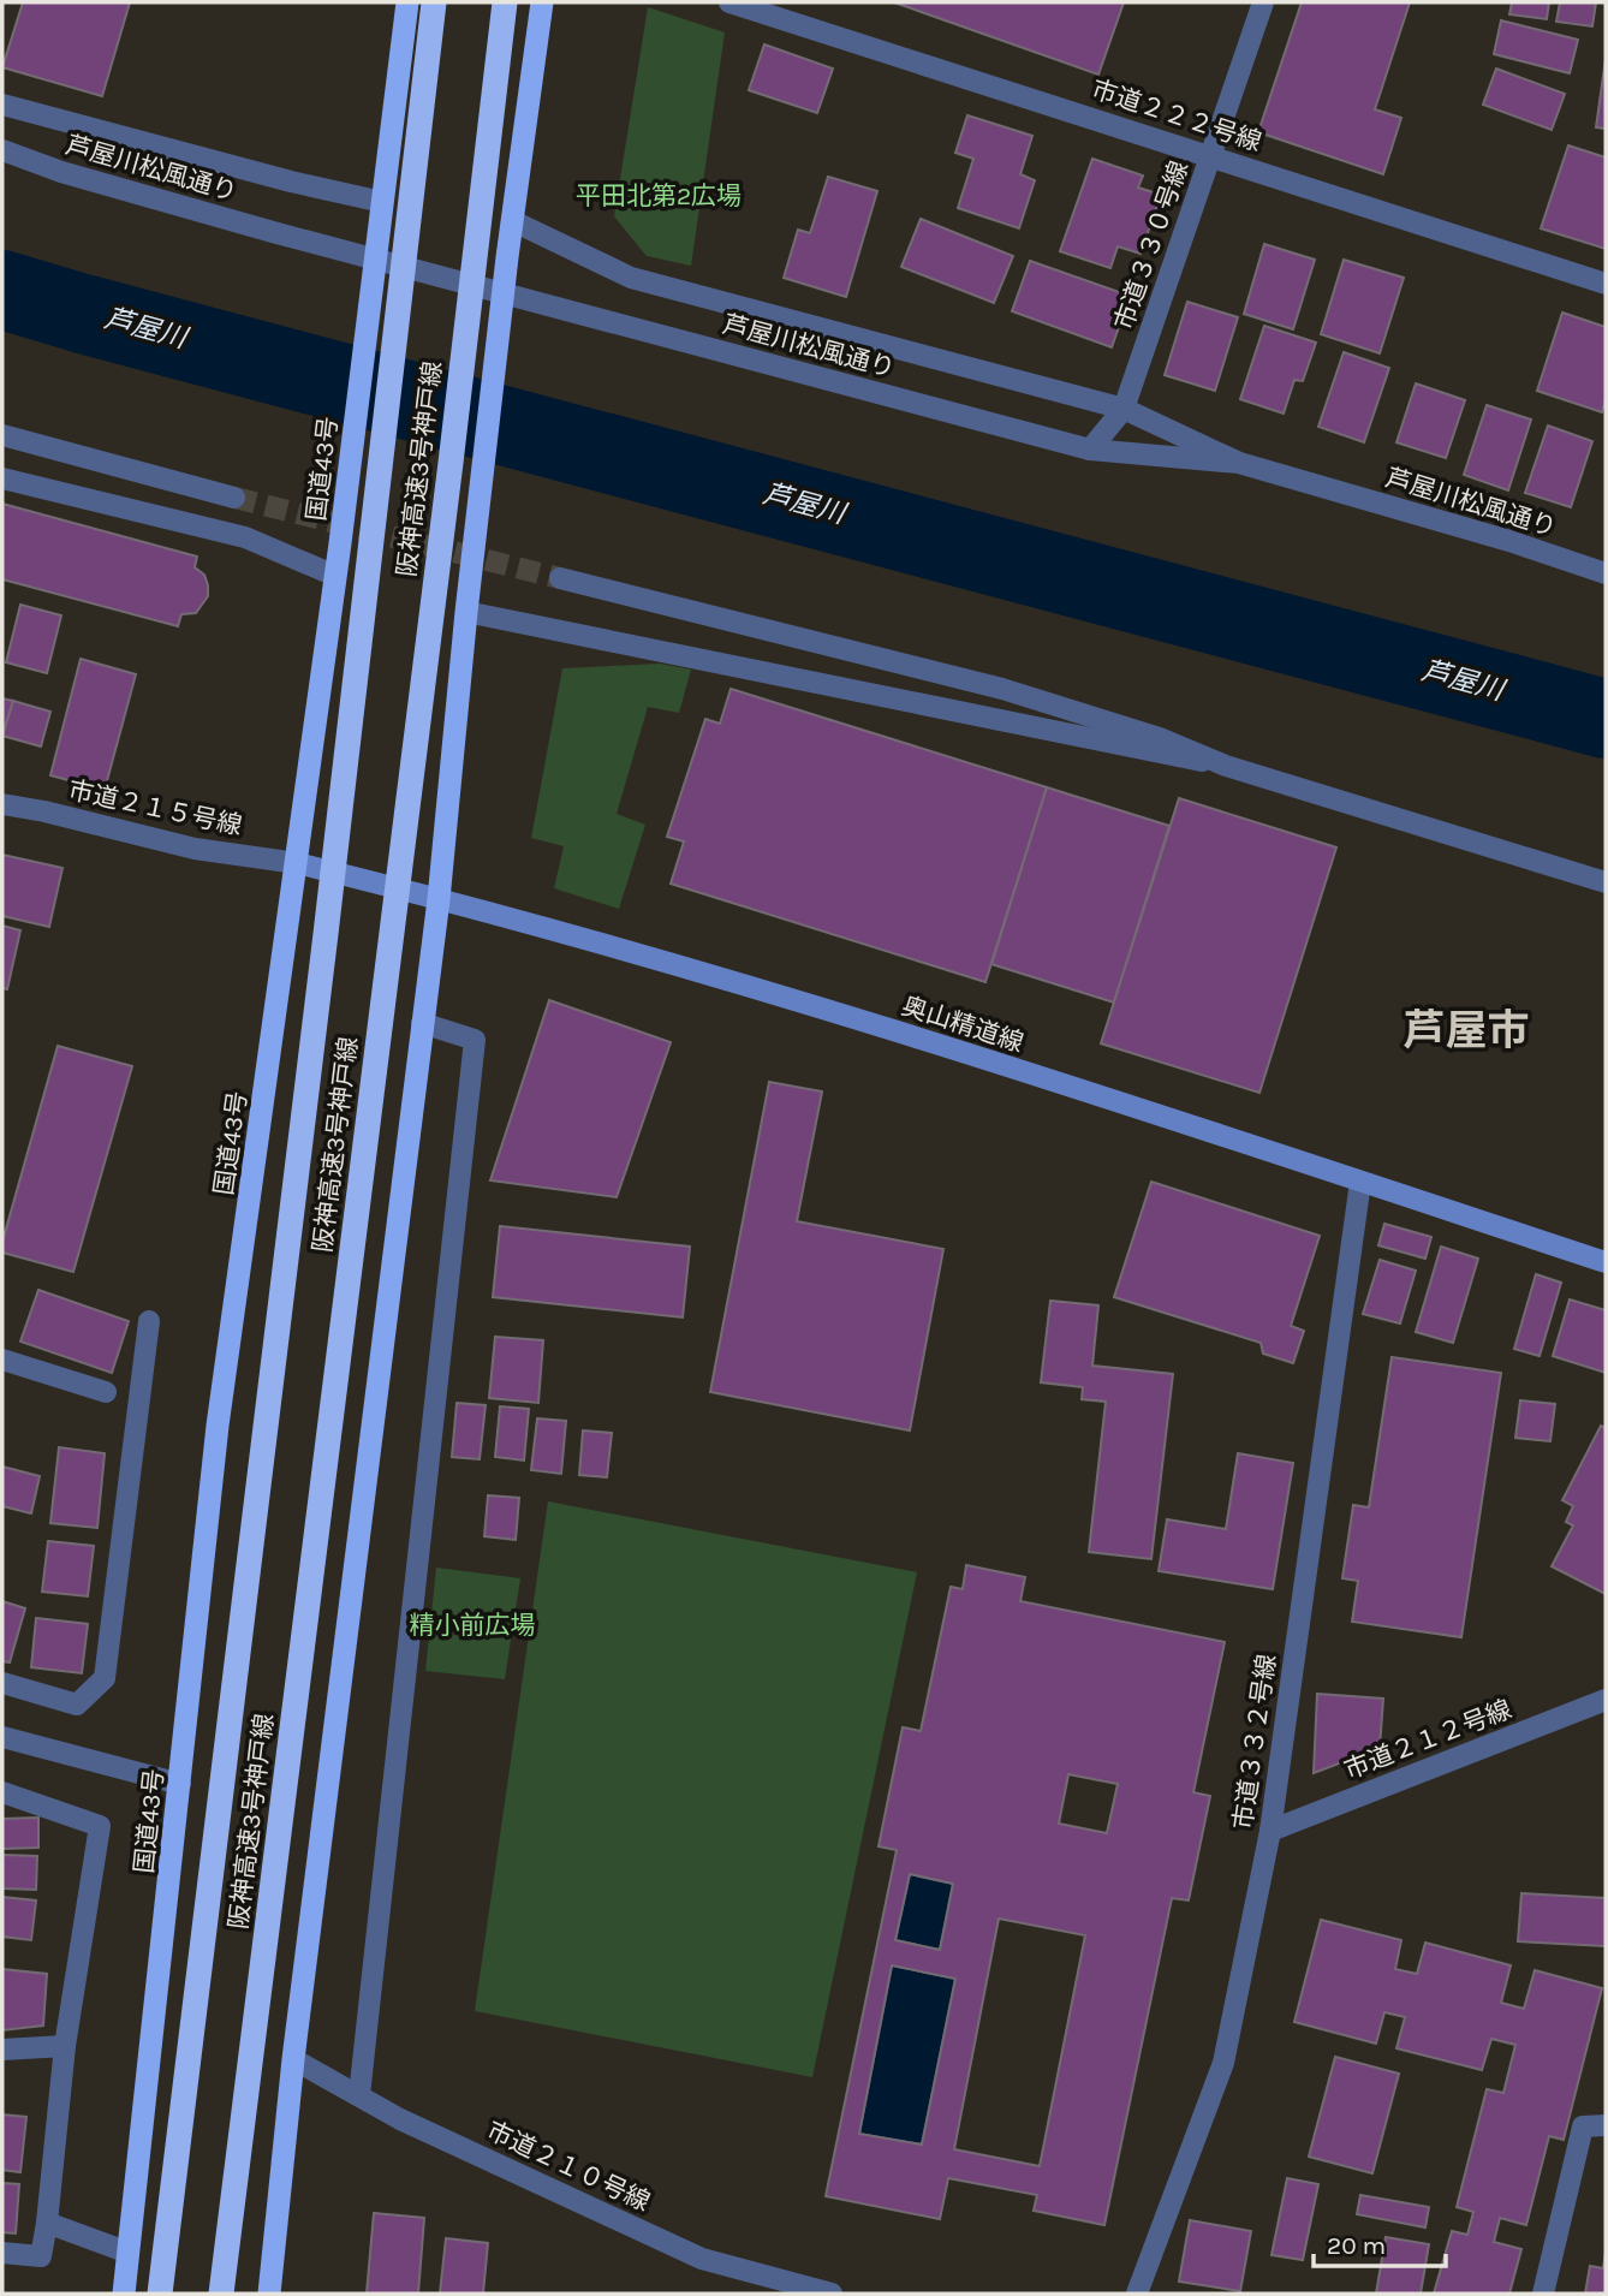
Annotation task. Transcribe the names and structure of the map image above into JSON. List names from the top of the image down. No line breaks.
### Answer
{"streets":{"highway":["国道43号","阪神高速3号神戸線"],"main road":["奥山精道線"],"street":["市道２２２号線","芦屋川松風通り","市道３３０号線","市道２１５号線","市道２１２号線","市道３３２号線","市道２１０号線"]},"crossings":[["市道２２２号線","市道３３０号線"],["芦屋川松風通り","市道３３０号線"],["国道43号","市道２１５号線"],["国道43号","奥山精道線"],["市道２１５号線","奥山精道線"],["奥山精道線","市道３３２号線"],["市道２１２号線","市道３３２号線"]],"districts":["芦屋市"],"water":["芦屋川"],"parks":["平田北第2広場","精小前広場"],"scale_bar":"20 m"}
